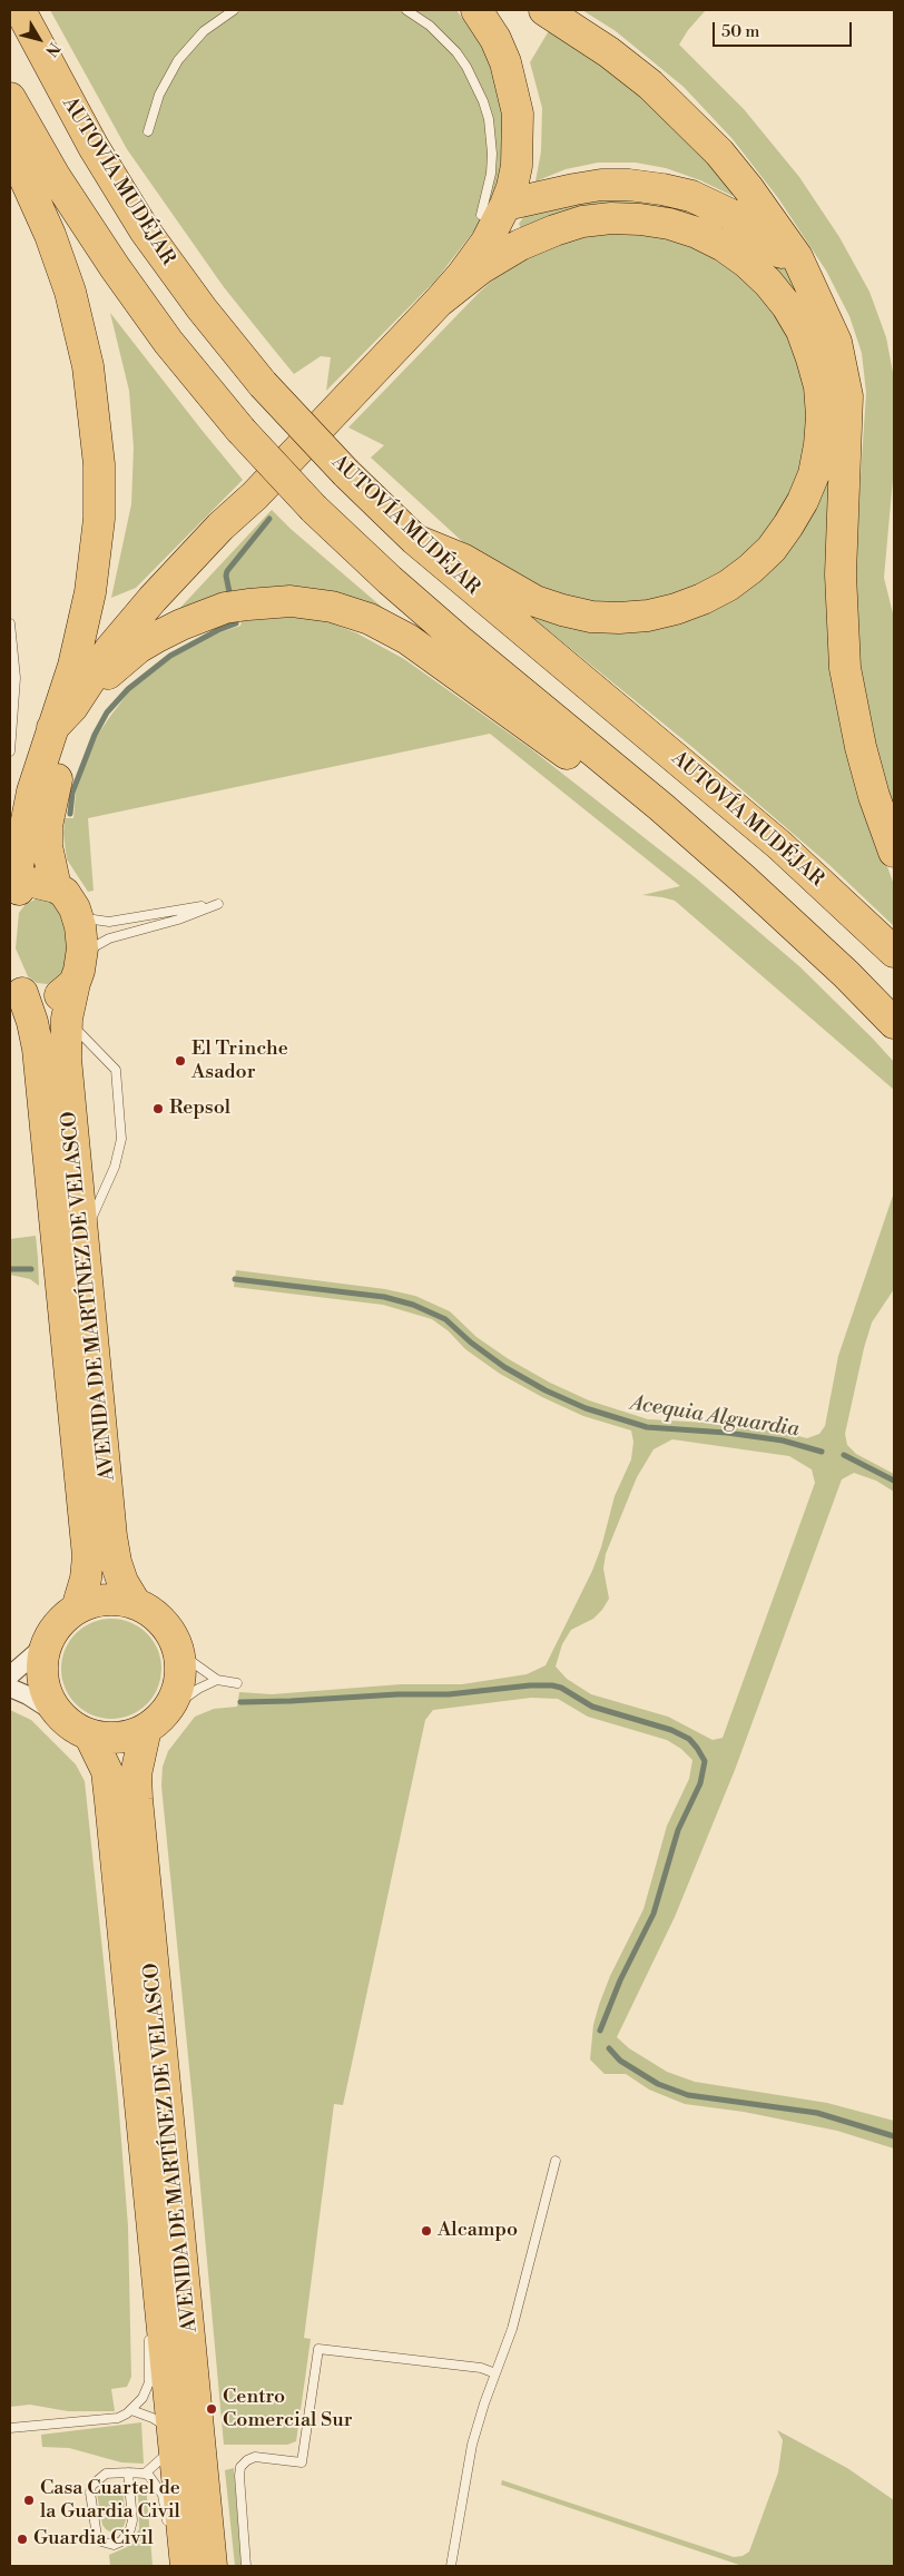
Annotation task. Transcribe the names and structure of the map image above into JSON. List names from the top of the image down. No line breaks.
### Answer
{"streets":{"highway":["AUTOVÍA MUDÉJAR","AVENIDA DE MARTÍNEZ DE VELASCO"]},"water":["Acequia Alguardia"],"places":["El Trinche Asador","Repsol","Alcampo","Centro Comercial Sur","Casa Cuartel de la Guardia Civil","Guardia Civil"],"scale_bar":"50 m","north":"bottom right"}
